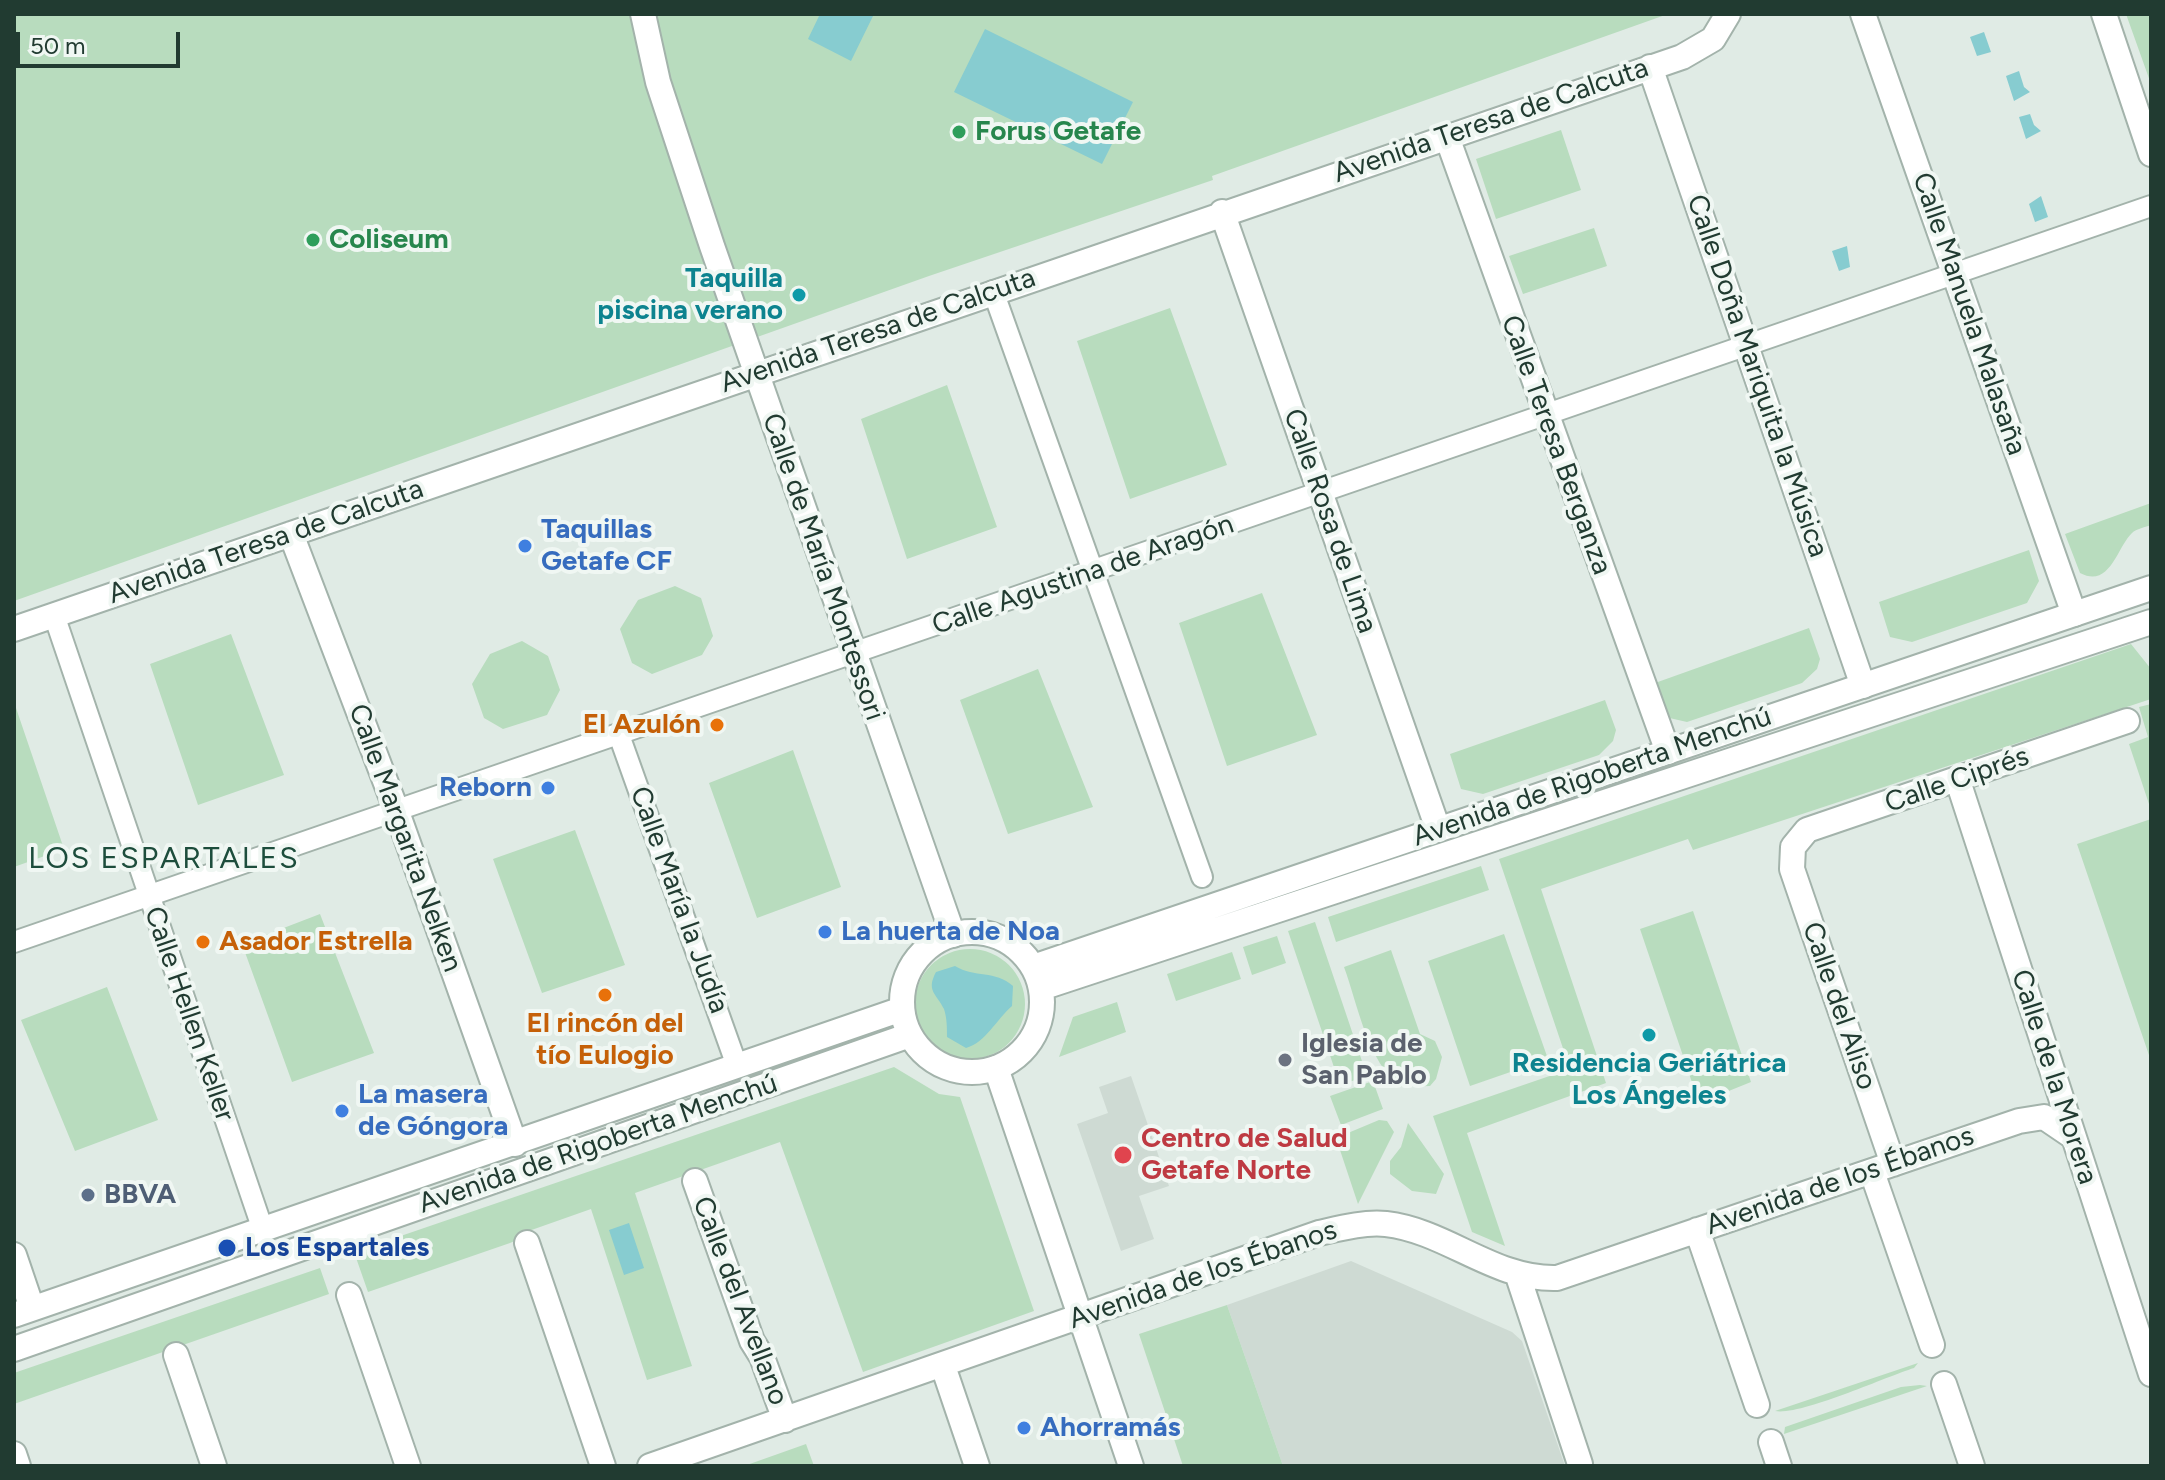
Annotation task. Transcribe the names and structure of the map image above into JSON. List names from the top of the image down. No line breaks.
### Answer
{"streets":{"street":["Avenida Teresa de Calcuta","Calle Manuela Malasaña","Calle Doña Mariquita la Música","Calle Teresa Berganza","Calle Rosa de Lima","Calle de María Montessori","Calle Agustina de Aragón","Avenida de Rigoberta Menchú","Calle Ciprés","Calle Margarita Nelken","Calle María la Judía","Calle del Aliso","Calle Hellen Keller","Calle de la Morera","Avenida de los Ébanos","Calle del Avellano"]},"crossings":[["Avenida Teresa de Calcuta","Calle Doña Mariquita la Música"],["Avenida Teresa de Calcuta","Calle Teresa Berganza"],["Avenida Teresa de Calcuta","Calle Rosa de Lima"],["Avenida Teresa de Calcuta","Calle de María Montessori"],["Avenida Teresa de Calcuta","Calle Margarita Nelken"],["Avenida Teresa de Calcuta","Calle Hellen Keller"],["Calle Manuela Malasaña","Calle Agustina de Aragón"],["Calle Manuela Malasaña","Avenida de Rigoberta Menchú"],["Calle Doña Mariquita la Música","Calle Agustina de Aragón"],["Calle Doña Mariquita la Música","Avenida de Rigoberta Menchú"],["Calle Teresa Berganza","Calle Agustina de Aragón"],["Calle Teresa Berganza","Avenida de Rigoberta Menchú"],["Calle Rosa de Lima","Calle Agustina de Aragón"],["Calle Rosa de Lima","Avenida de Rigoberta Menchú"],["Calle de María Montessori","Calle Agustina de Aragón"],["Calle de María Montessori","Avenida de Rigoberta Menchú"],["Calle Agustina de Aragón","Calle Margarita Nelken"],["Calle Agustina de Aragón","Calle María la Judía"],["Calle Agustina de Aragón","Calle Hellen Keller"],["Avenida de Rigoberta Menchú","Calle Margarita Nelken"],["Avenida de Rigoberta Menchú","Calle María la Judía"],["Avenida de Rigoberta Menchú","Calle Hellen Keller"],["Calle Ciprés","Calle del Aliso"],["Calle Ciprés","Calle de la Morera"],["Calle del Aliso","Avenida de los Ébanos"],["Calle de la Morera","Avenida de los Ébanos"],["Avenida de los Ébanos","Calle del Avellano"]],"districts":["LOS ESPARTALES"],"places":["Forus Getafe","Coliseum","Taquilla piscina verano","Taquillas Getafe CF","El Azulón","Reborn","La huerta de Noa","Asador Estrella","El rincón del tío Eulogio","Residencia Geriátrica Los Ángeles","Iglesia de San Pablo","La masera de Góngora","Centro de Salud Getafe Norte","BBVA","Los Espartales","Ahorramás"],"scale_bar":"50 m"}
